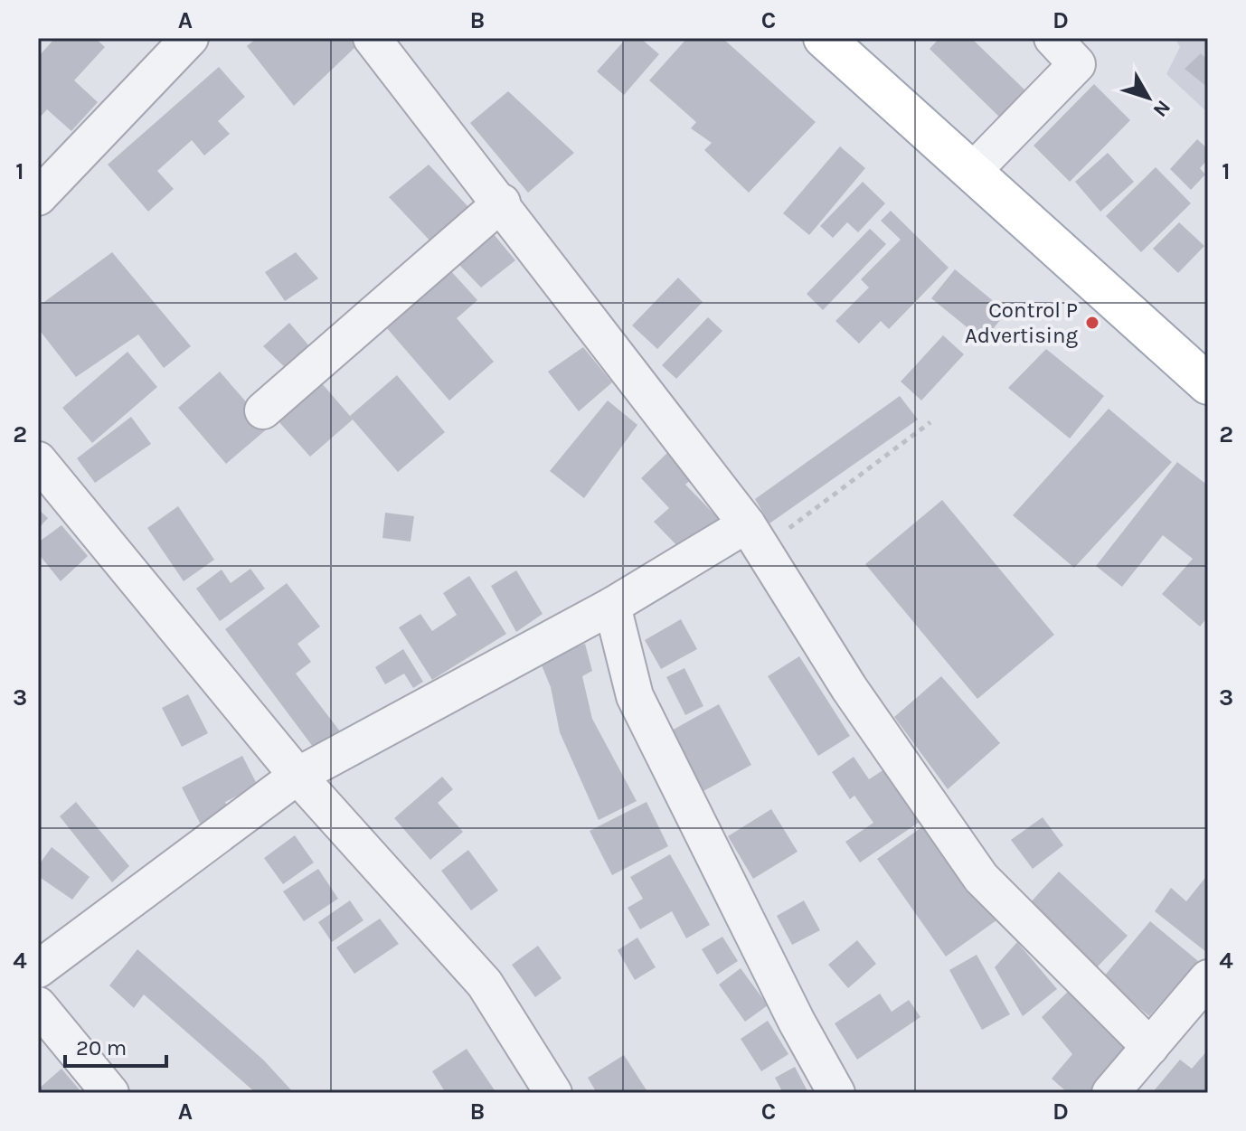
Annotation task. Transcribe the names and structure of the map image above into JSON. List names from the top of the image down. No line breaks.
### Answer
{"places":["Control P Advertising"],"scale_bar":"20 m","north":"bottom right","grid":{"columns":["A","B","C","D"],"rows":["1","2","3","4"]}}
